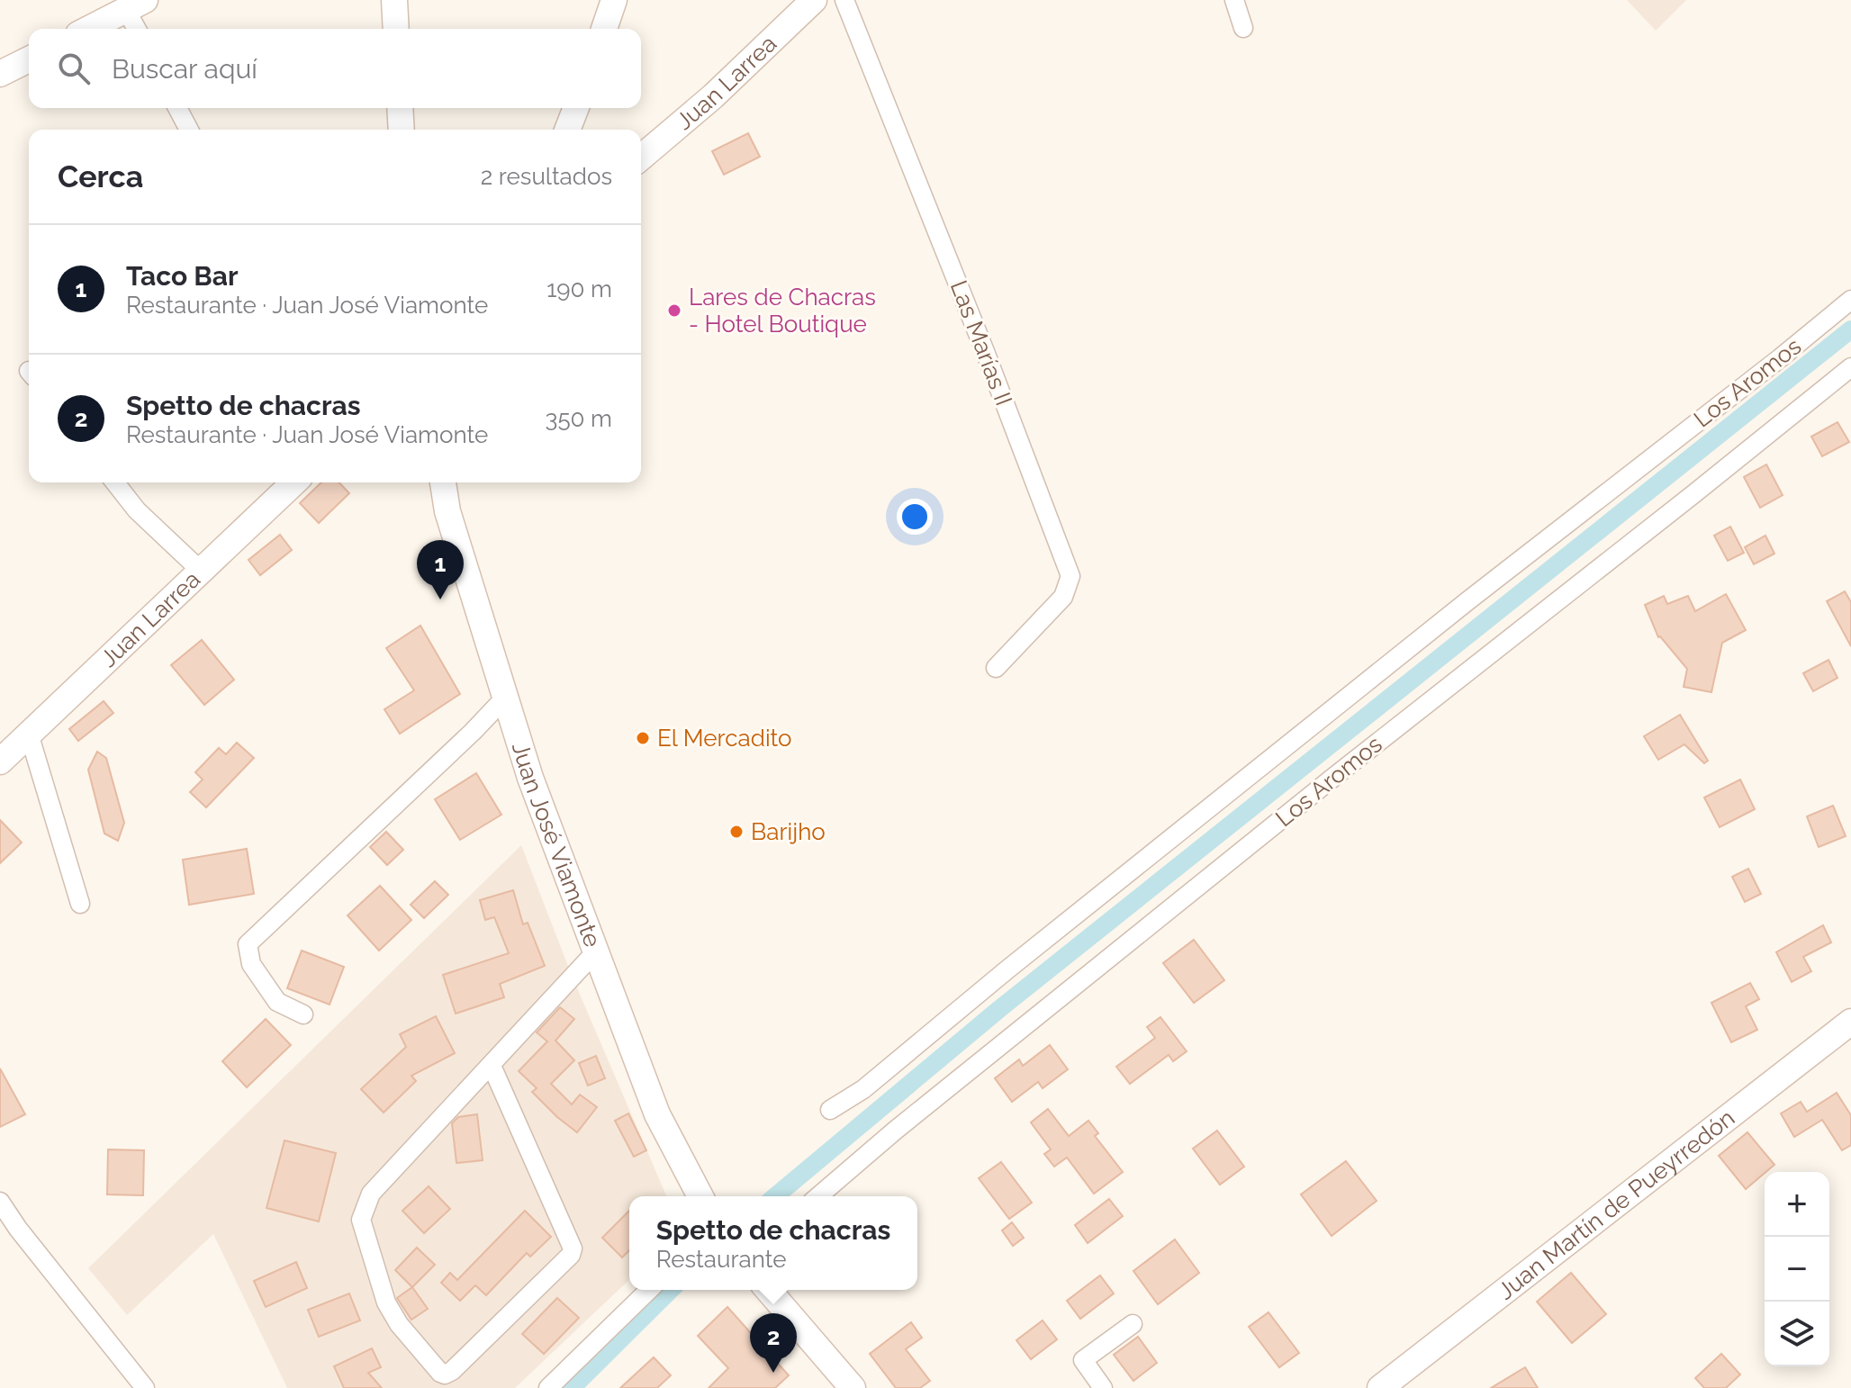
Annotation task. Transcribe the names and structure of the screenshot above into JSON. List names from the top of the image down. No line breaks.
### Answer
{"streets":{"main road":["Juan Larrea","Juan José Viamonte","Juan Martín de Pueyrredón"],"street":["Las Marías II","Los Aromos"]},"places":["Lares de Chacras - Hotel Boutique","El Mercadito","Barijho"],"page":{"search":"Buscar aquí","heading":["Cerca","2 resultados"],"list":[{"mark":"1","name":"Taco Bar","note":"Restaurante · Juan José Viamonte","value":"190 m"},{"mark":"2","name":"Spetto de chacras","note":"Restaurante · Juan José Viamonte","value":"350 m"}],"pins":["1","2"],"map_buttons":["+","−"],"popup":["Spetto de chacras","Restaurante"]}}
